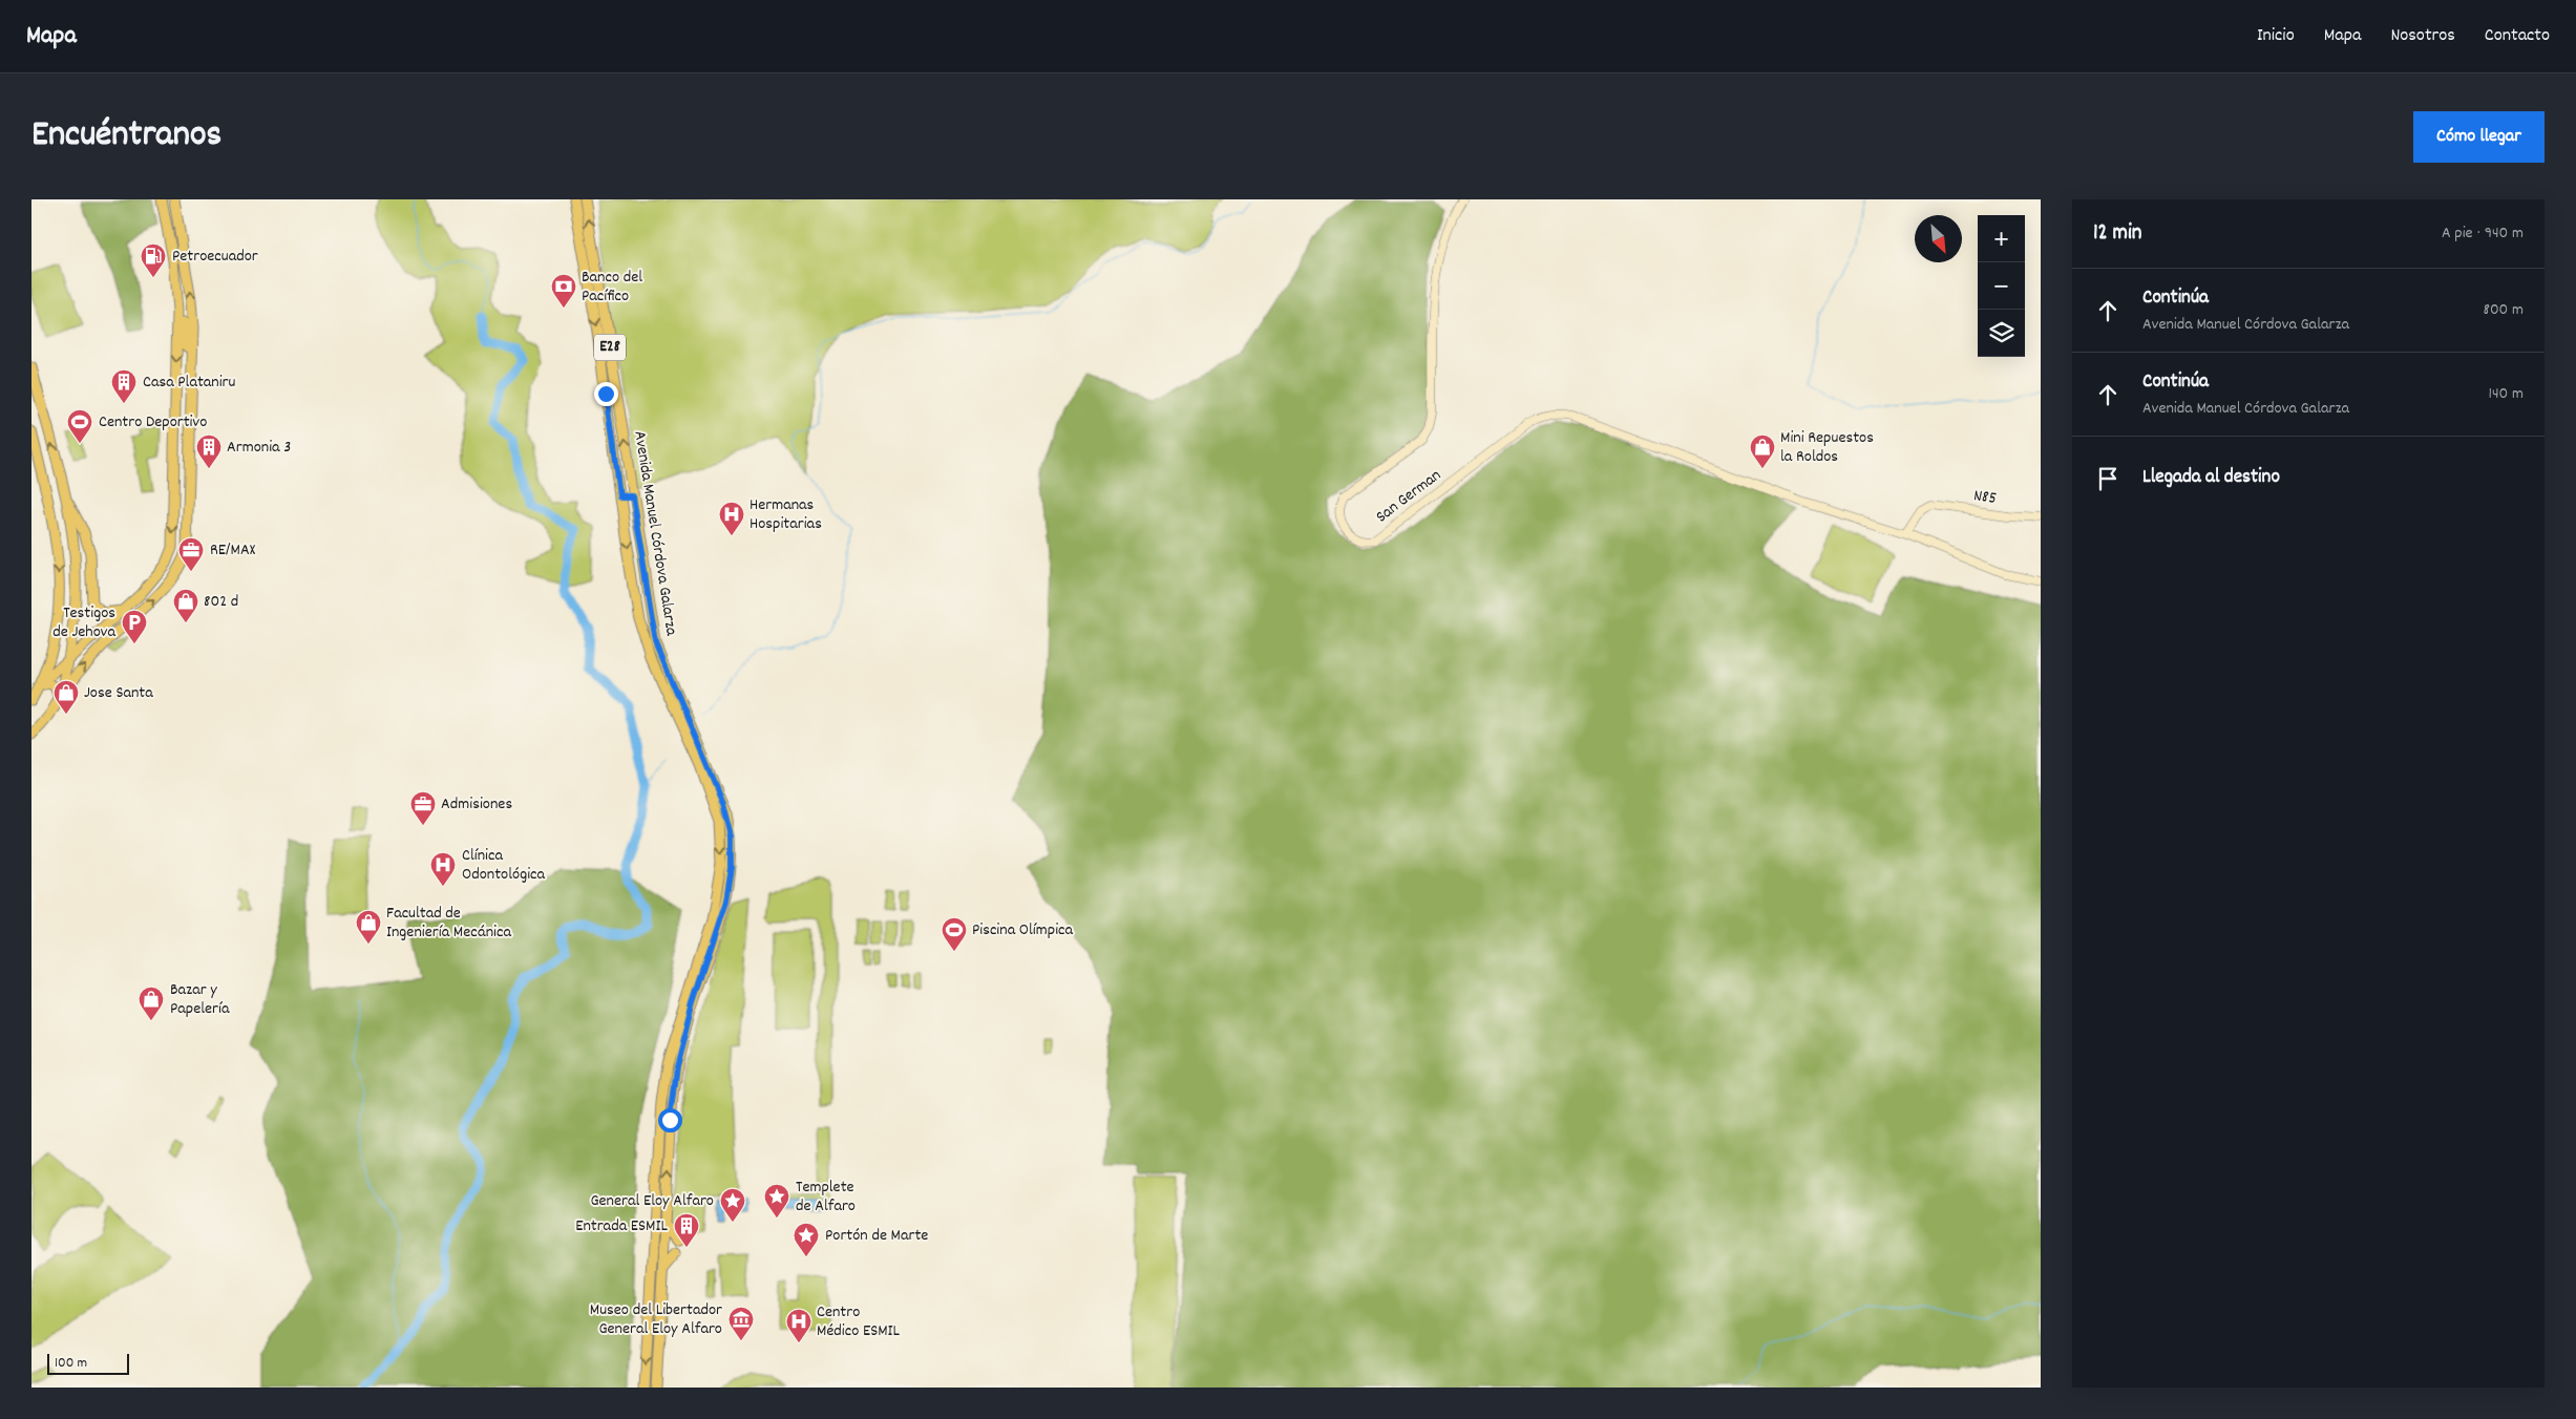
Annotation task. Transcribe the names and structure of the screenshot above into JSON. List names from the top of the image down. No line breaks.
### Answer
{"streets":{"main road":["E28","San German","N85","Avenida Manuel Córdova Galarza"]},"crossings":[["San German","N85"]],"places":{"fuel station":["Petroecuador"],"bank":["Banco del Pacífico"],"building":["Casa Plataniru","Armonia 3","Entrada ESMIL"],"sports":["Centro Deportivo","Piscina Olímpica"],"shop":["Mini Repuestos la Roldos","802 d","Jose Santa","Facultad de Ingeniería Mecánica","Bazar y Papelería"],"hospital":["Hermanas Hospitarias","Clínica Odontológica","Centro Médico ESMIL"],"office":["RE/MAX","Admisiones"],"parking":["Testigos de Jehova"],"place":["Templete de Alfaro","General Eloy Alfaro","Portón de Marte"],"museum":["Museo del Libertador General Eloy Alfaro"]},"scale_bar":"100 m","north":"bottom right","page":{"header":"Mapa","nav":["Inicio","Mapa","Nosotros","Contacto"],"title":"Encuéntranos","buttons":"Cómo llegar","heading":["12 min","A pie · 940 m"],"map_buttons":["+","−"],"list":[["Continúa","Avenida Manuel Córdova Galarza","800 m"],["Continúa","Avenida Manuel Córdova Galarza","140 m"],"Llegada al destino"],"scale":"100 m"}}
